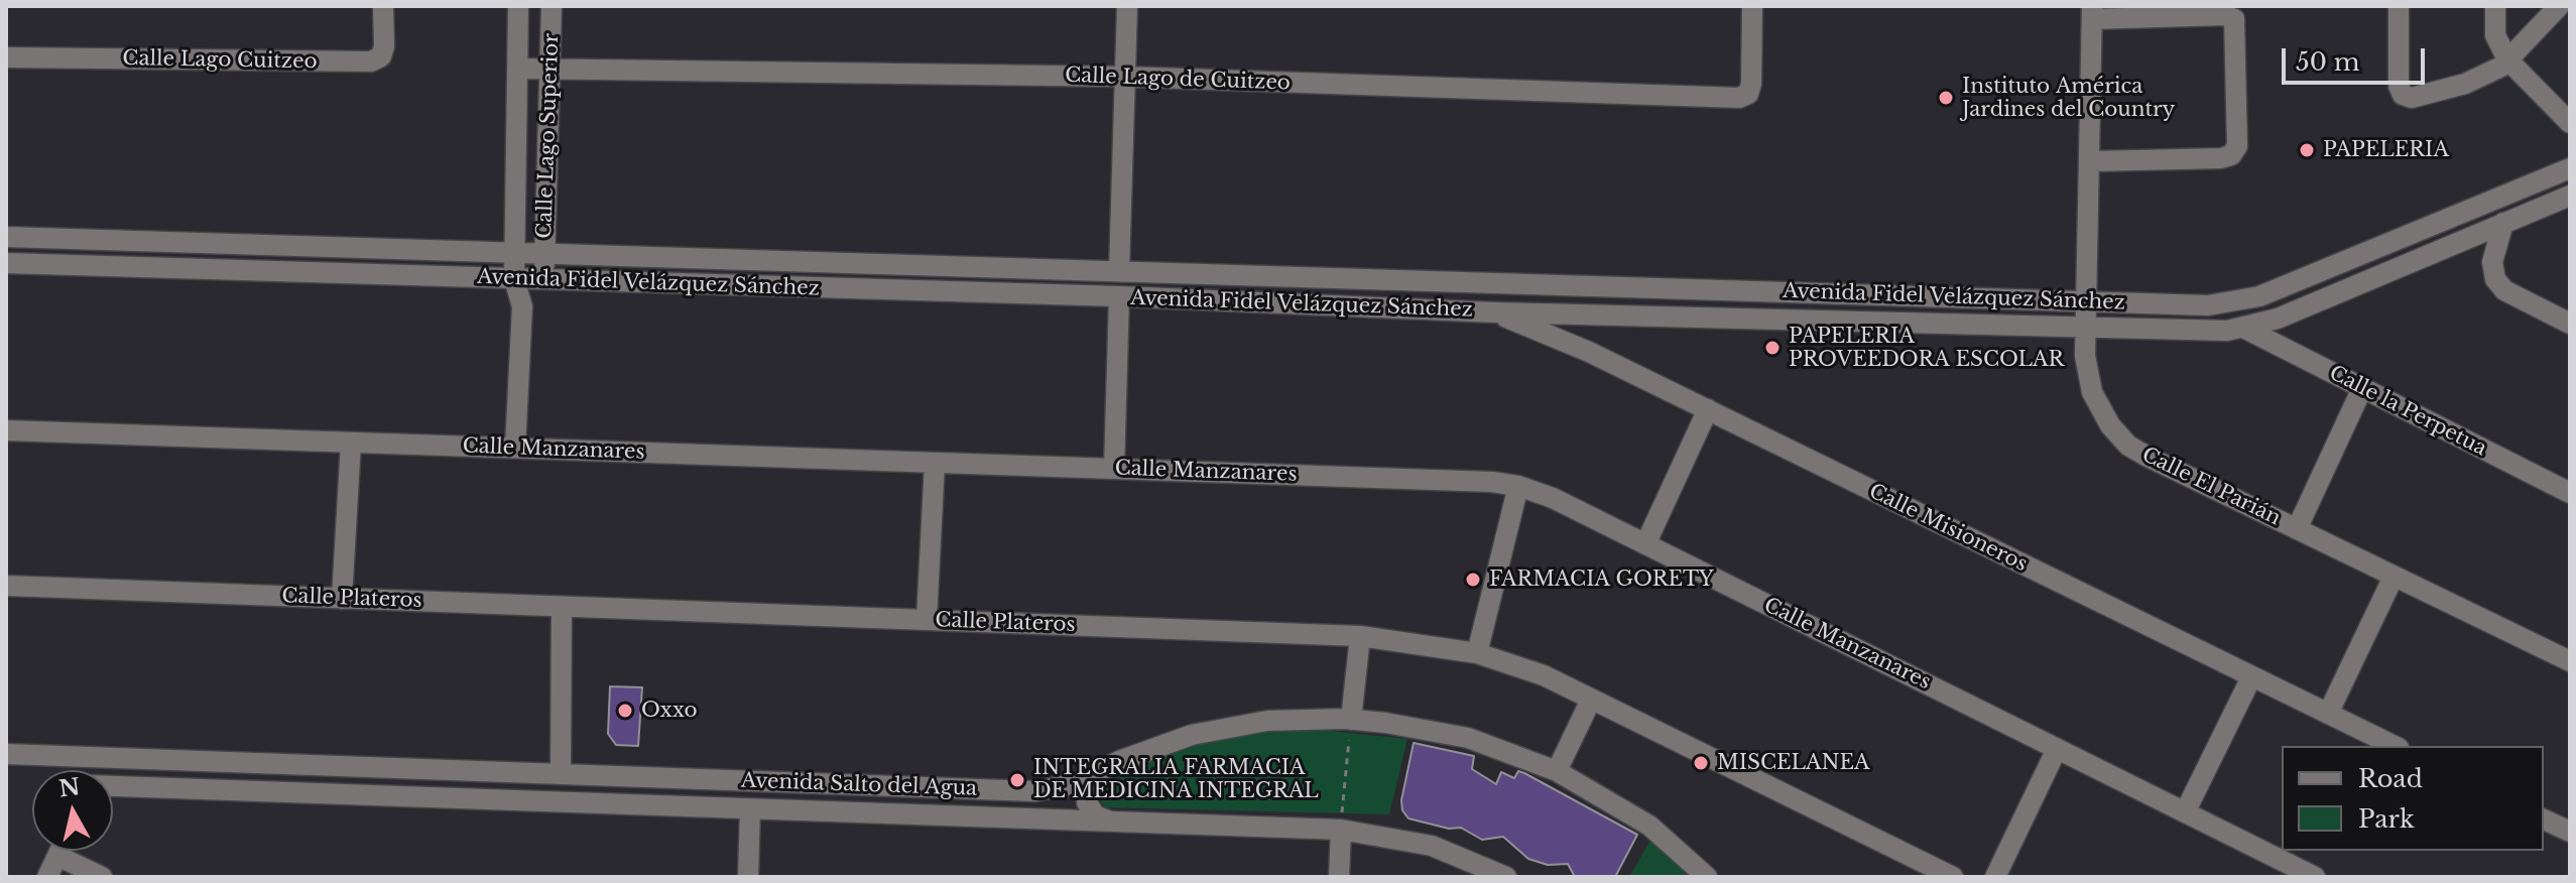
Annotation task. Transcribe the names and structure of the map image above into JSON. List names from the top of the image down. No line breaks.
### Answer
{"streets":{"street":["Calle Lago Cuitzeo","Calle Lago de Cuitzeo","Calle Lago Superior","Avenida Fidel Velázquez Sánchez","Calle la Perpetua","Calle Manzanares","Calle El Parián","Calle Misioneros","Calle Plateros","Avenida Salto del Agua"]},"crossings":[["Calle Lago de Cuitzeo","Calle Lago Superior"],["Calle Lago Superior","Avenida Fidel Velázquez Sánchez"],["Calle Lago Superior","Calle Manzanares"],["Avenida Fidel Velázquez Sánchez","Calle la Perpetua"],["Avenida Fidel Velázquez Sánchez","Calle El Parián"],["Avenida Fidel Velázquez Sánchez","Calle Misioneros"]],"places":["Instituto América Jardines del Country","PAPELERIA","PAPELERIA PROVEEDORA ESCOLAR","FARMACIA GORETY","Oxxo","MISCELANEA","INTEGRALIA FARMACIA DE MEDICINA INTEGRAL"],"legend":["Road","Park"],"scale_bar":"50 m","north":"top"}
